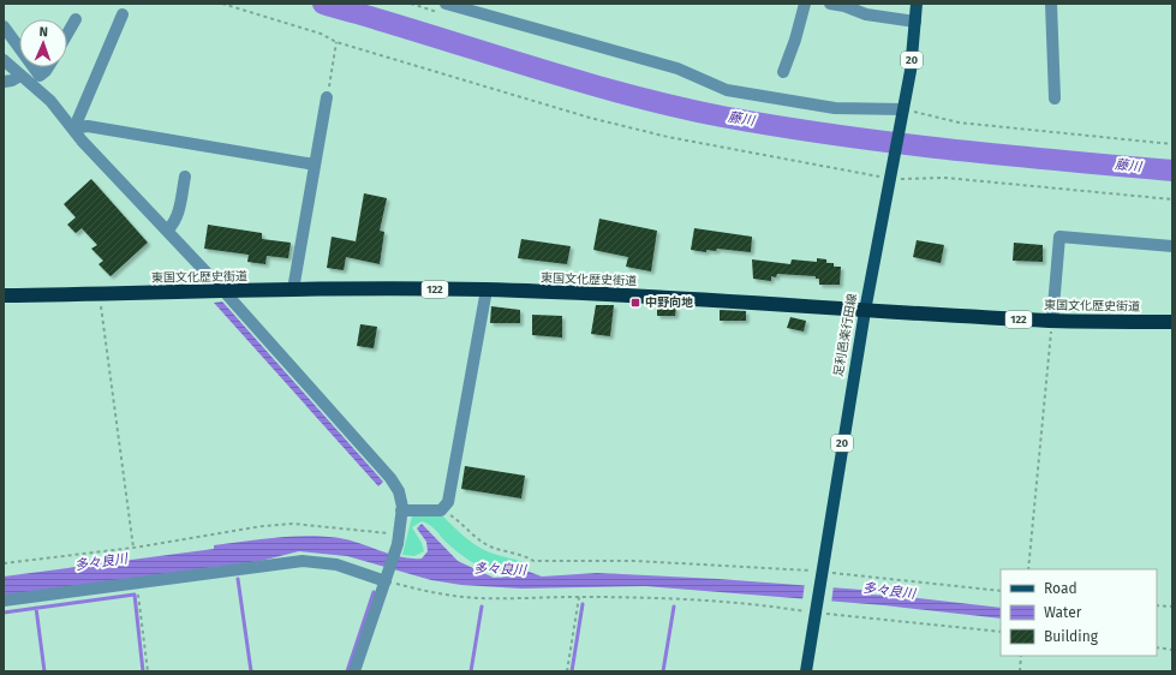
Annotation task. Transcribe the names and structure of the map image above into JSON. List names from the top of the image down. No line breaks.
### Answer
{"streets":{"highway":["東国文化歴史街道","122"],"main road":["20","足利邑楽行田線"]},"crossings":[["東国文化歴史街道","足利邑楽行田線"]],"water":["藤川","多々良川"],"places":{"transit":["中野向地"]},"legend":["Road","Water","Building"],"north":"top"}
